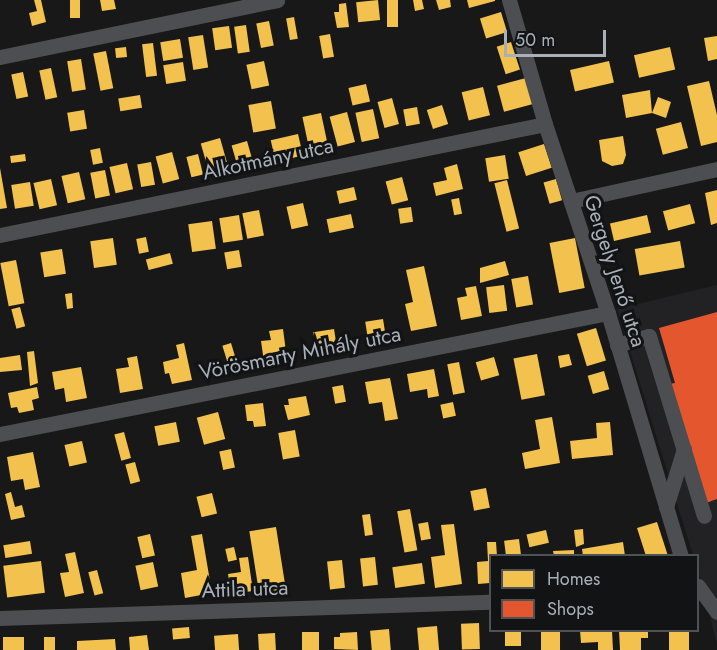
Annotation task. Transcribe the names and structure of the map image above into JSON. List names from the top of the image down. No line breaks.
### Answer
{"streets":{"street":["Alkotmány utca","Gergely Jenő utca","Vörösmarty Mihály utca","Attila utca"]},"crossings":[["Alkotmány utca","Gergely Jenő utca"],["Gergely Jenő utca","Vörösmarty Mihály utca"]],"legend":["Homes","Shops"],"scale_bar":"50 m"}
